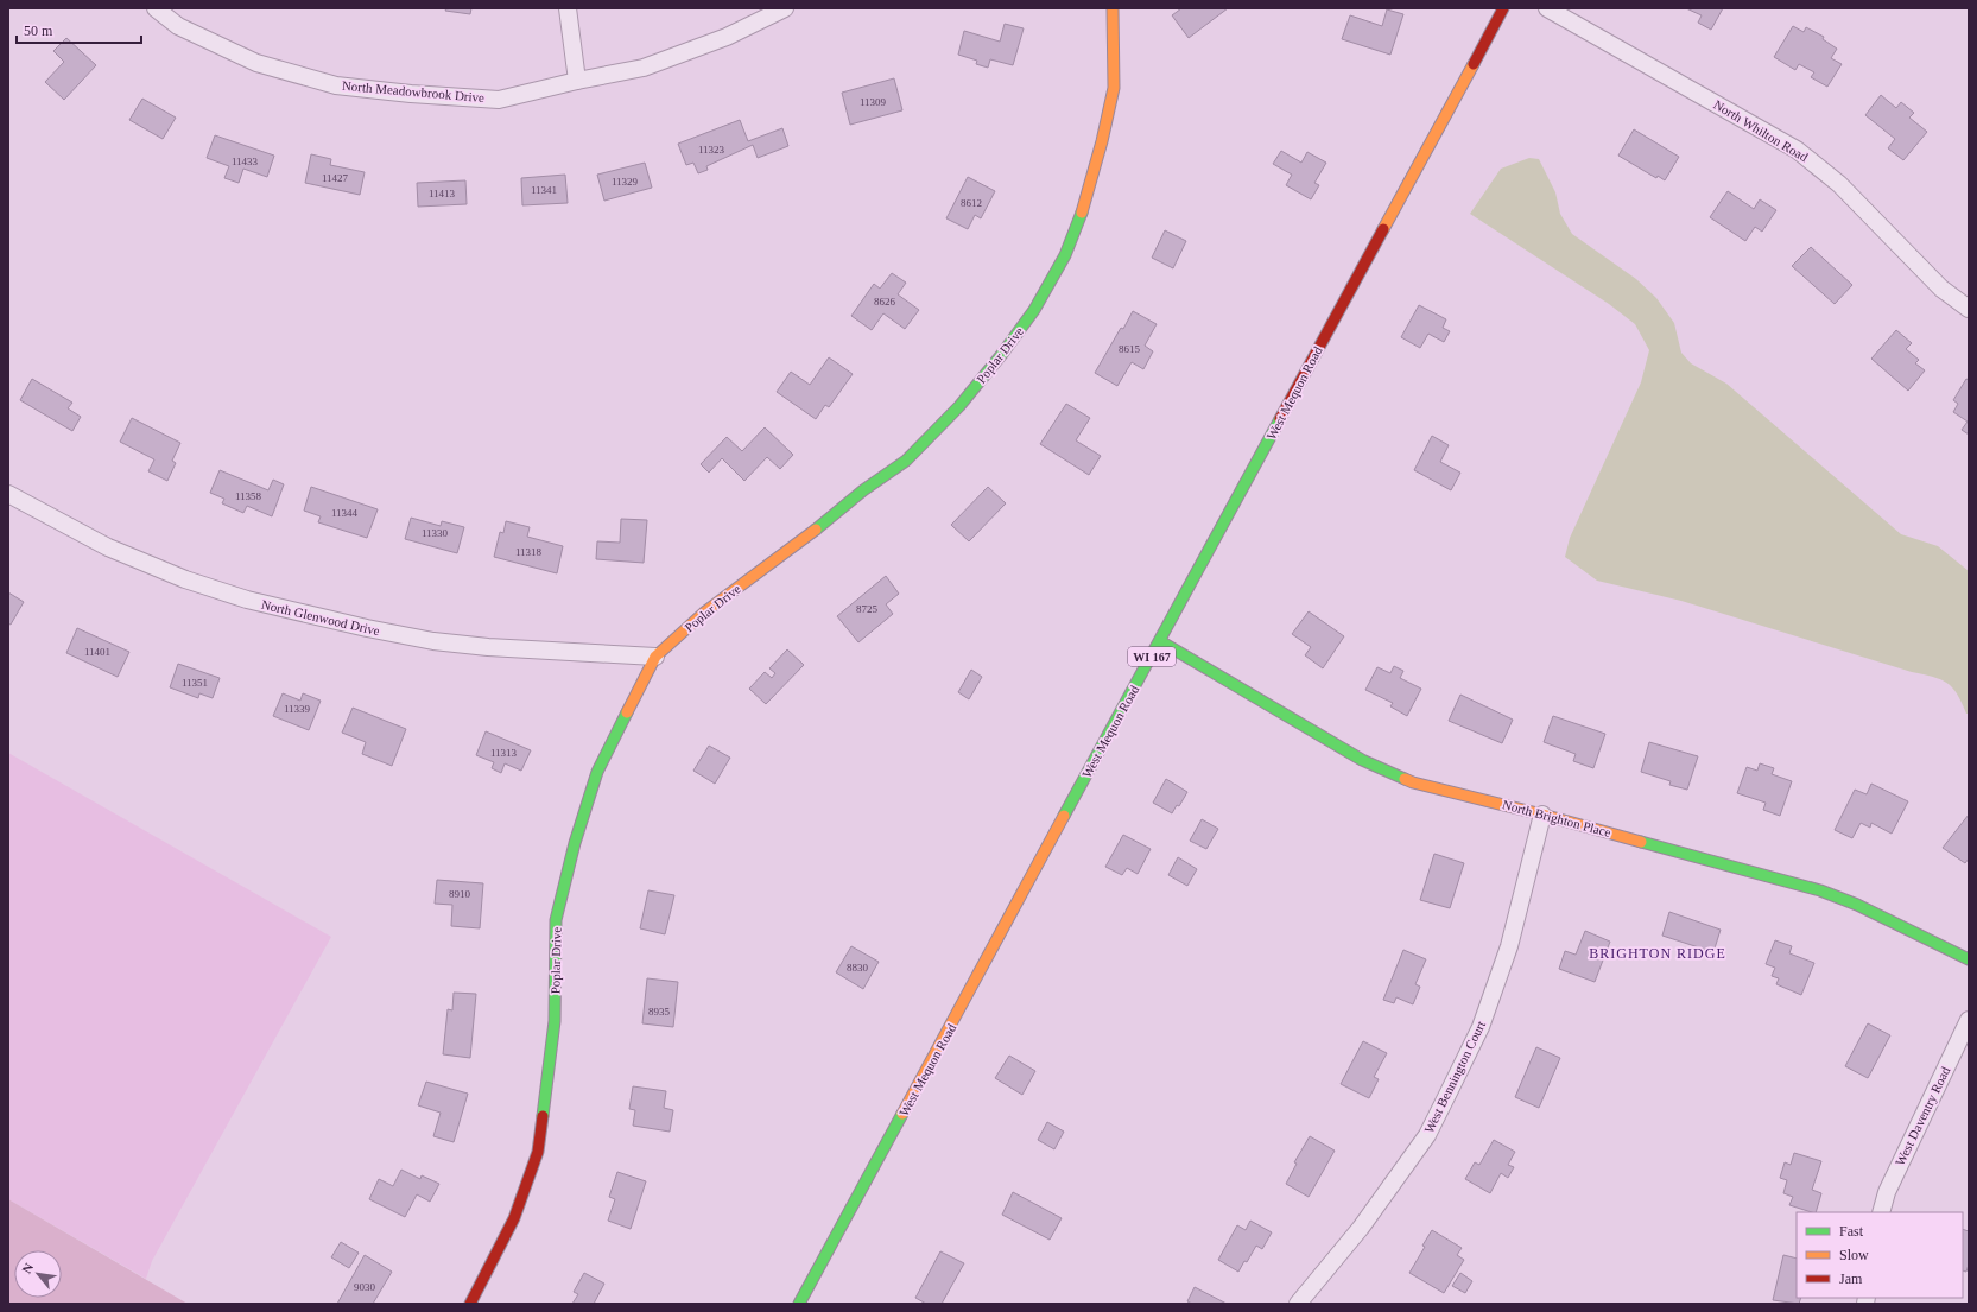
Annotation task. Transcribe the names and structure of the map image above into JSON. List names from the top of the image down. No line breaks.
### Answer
{"streets":{"street":["North Meadowbrook Drive","North Whilton Road","Poplar Drive","West Mequon Road","North Glenwood Drive","WI 167","North Brighton Place","West Bennington Court","West Daventry Road"]},"crossings":[["Poplar Drive","North Glenwood Drive"],["West Mequon Road","North Brighton Place"],["North Brighton Place","West Bennington Court"]],"districts":["BRIGHTON RIDGE"],"house_numbers":["11309","11323","11433","11427","11329","11341","11413","8612","8626","8615","11358","11344","11330","11318","8725","11401","11351","11339","11313","8910","8830","8935","9030"],"legend":["Fast","Slow","Jam"],"scale_bar":"50 m","north":"top left"}
